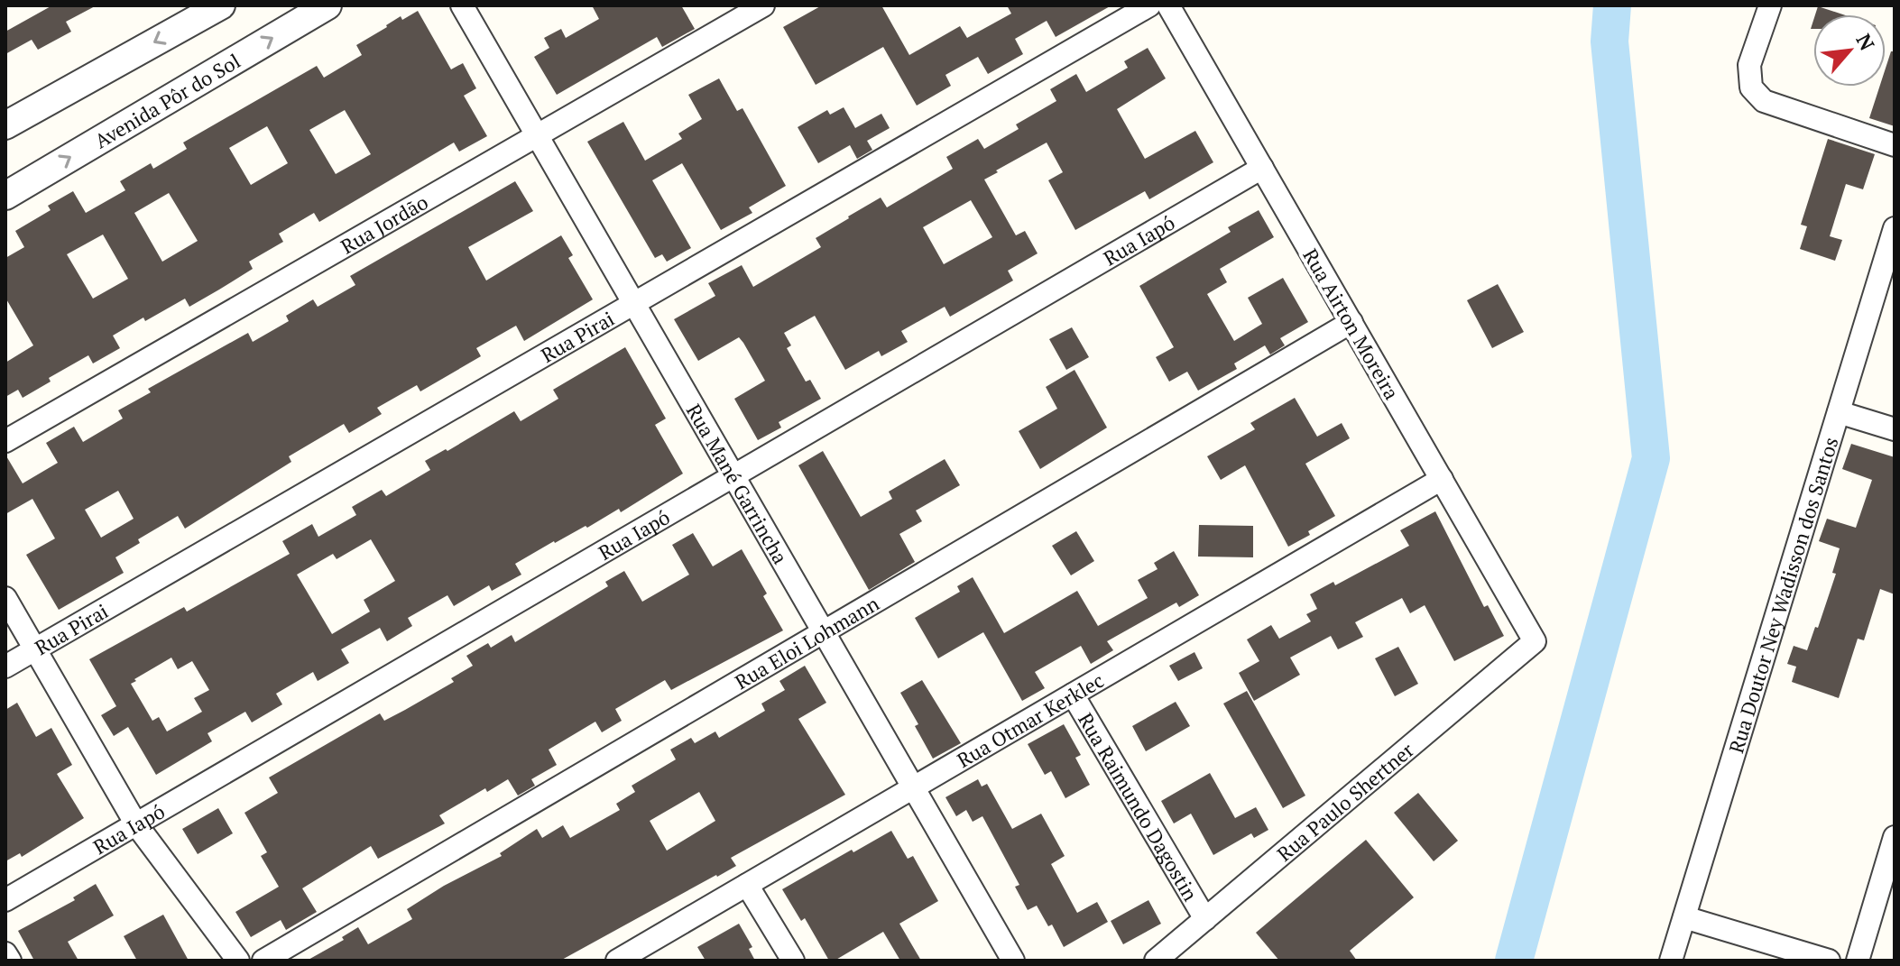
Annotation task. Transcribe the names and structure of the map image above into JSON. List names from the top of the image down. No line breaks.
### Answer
{"streets":{"street":["Avenida Pôr do Sol","Rua Jordão","Rua Iapó","Rua Airton Moreira","Rua Pirai","Rua Mané Garrincha","Rua Doutor Ney Wadisson dos Santos","Rua Eloi Lohmann","Rua Otmar Kerklec","Rua Paulo Shertner","Rua Raimundo Dagostin"]},"crossings":[["Rua Jordão","Rua Mané Garrincha"],["Rua Iapó","Rua Airton Moreira"],["Rua Iapó","Rua Mané Garrincha"],["Rua Airton Moreira","Rua Eloi Lohmann"],["Rua Airton Moreira","Rua Otmar Kerklec"],["Rua Airton Moreira","Rua Paulo Shertner"],["Rua Pirai","Rua Mané Garrincha"],["Rua Mané Garrincha","Rua Eloi Lohmann"],["Rua Mané Garrincha","Rua Otmar Kerklec"],["Rua Otmar Kerklec","Rua Raimundo Dagostin"],["Rua Paulo Shertner","Rua Raimundo Dagostin"]],"north":"top right"}
